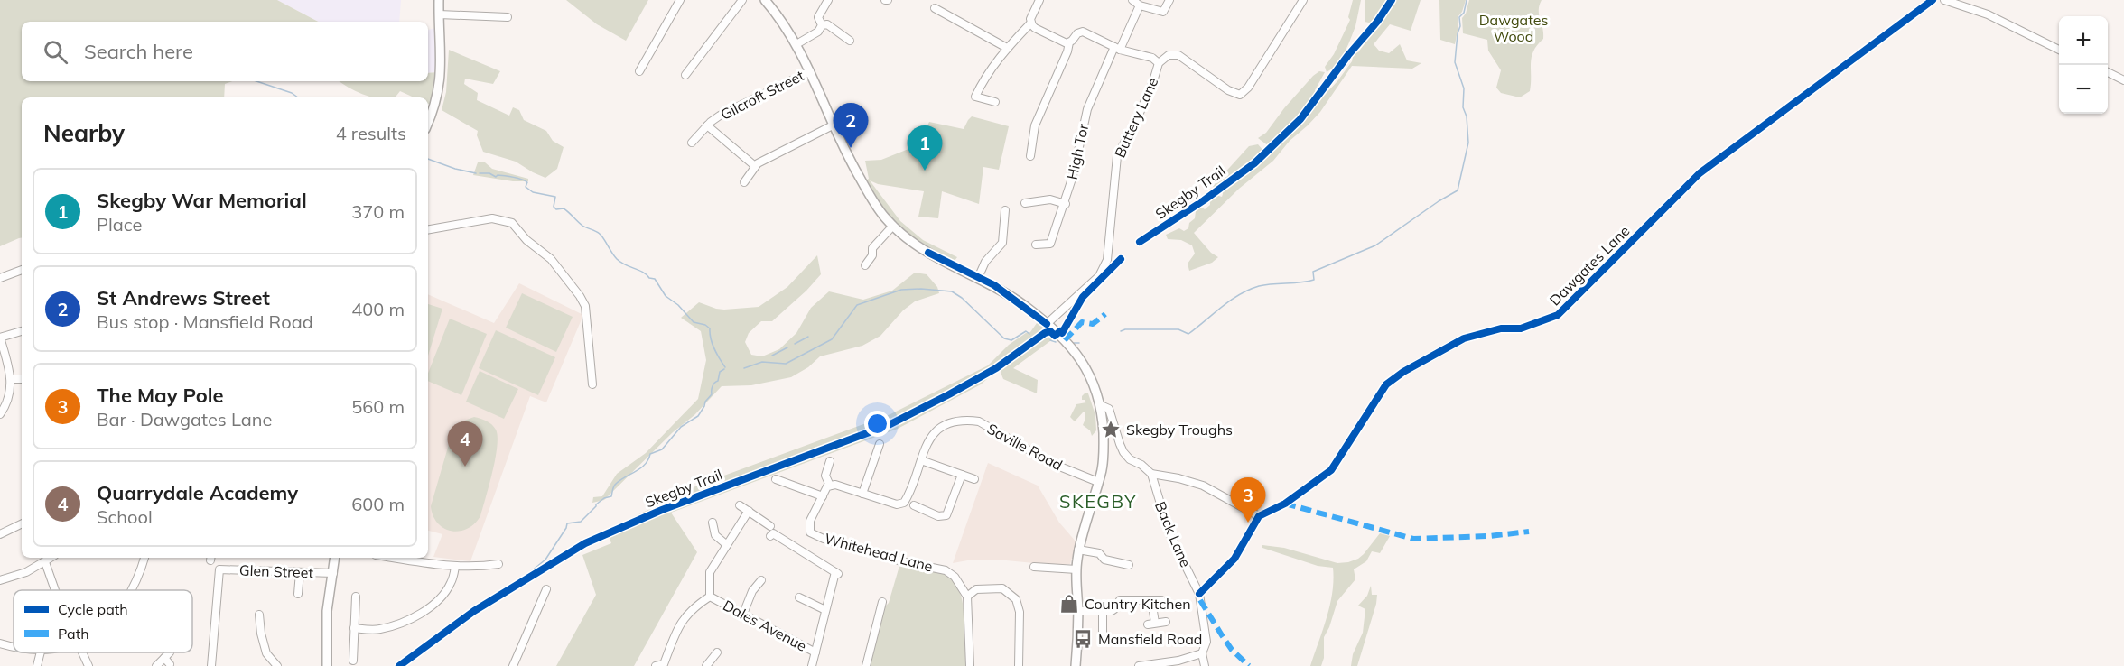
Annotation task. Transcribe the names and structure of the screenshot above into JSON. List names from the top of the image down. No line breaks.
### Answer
{"streets":{"street":["Gilcroft Street","Buttery Lane","High Tor","Dawgates Lane","Saville Road","Back Lane","Whitehead Lane","Glen Street","Dales Avenue"],"cycle path":["Skegby Trail"]},"districts":["SKEGBY"],"parks":["Dawgates Wood"],"places":{"place":["Skegby Troughs"],"shop":["Country Kitchen"],"bus stop":["Mansfield Road"]},"legend":["Cycle path","Path"],"page":{"map_buttons":["+","−"],"search":"Search here","heading":["Nearby","4 results"],"pins":["2","1","4","3"],"list":[{"mark":"1","name":"Skegby War Memorial","note":"Place","value":"370 m"},{"mark":"2","name":"St Andrews Street","note":"Bus stop · Mansfield Road","value":"400 m"},{"mark":"3","name":"The May Pole","note":"Bar · Dawgates Lane","value":"560 m"},{"mark":"4","name":"Quarrydale Academy","note":"School","value":"600 m"}]}}
